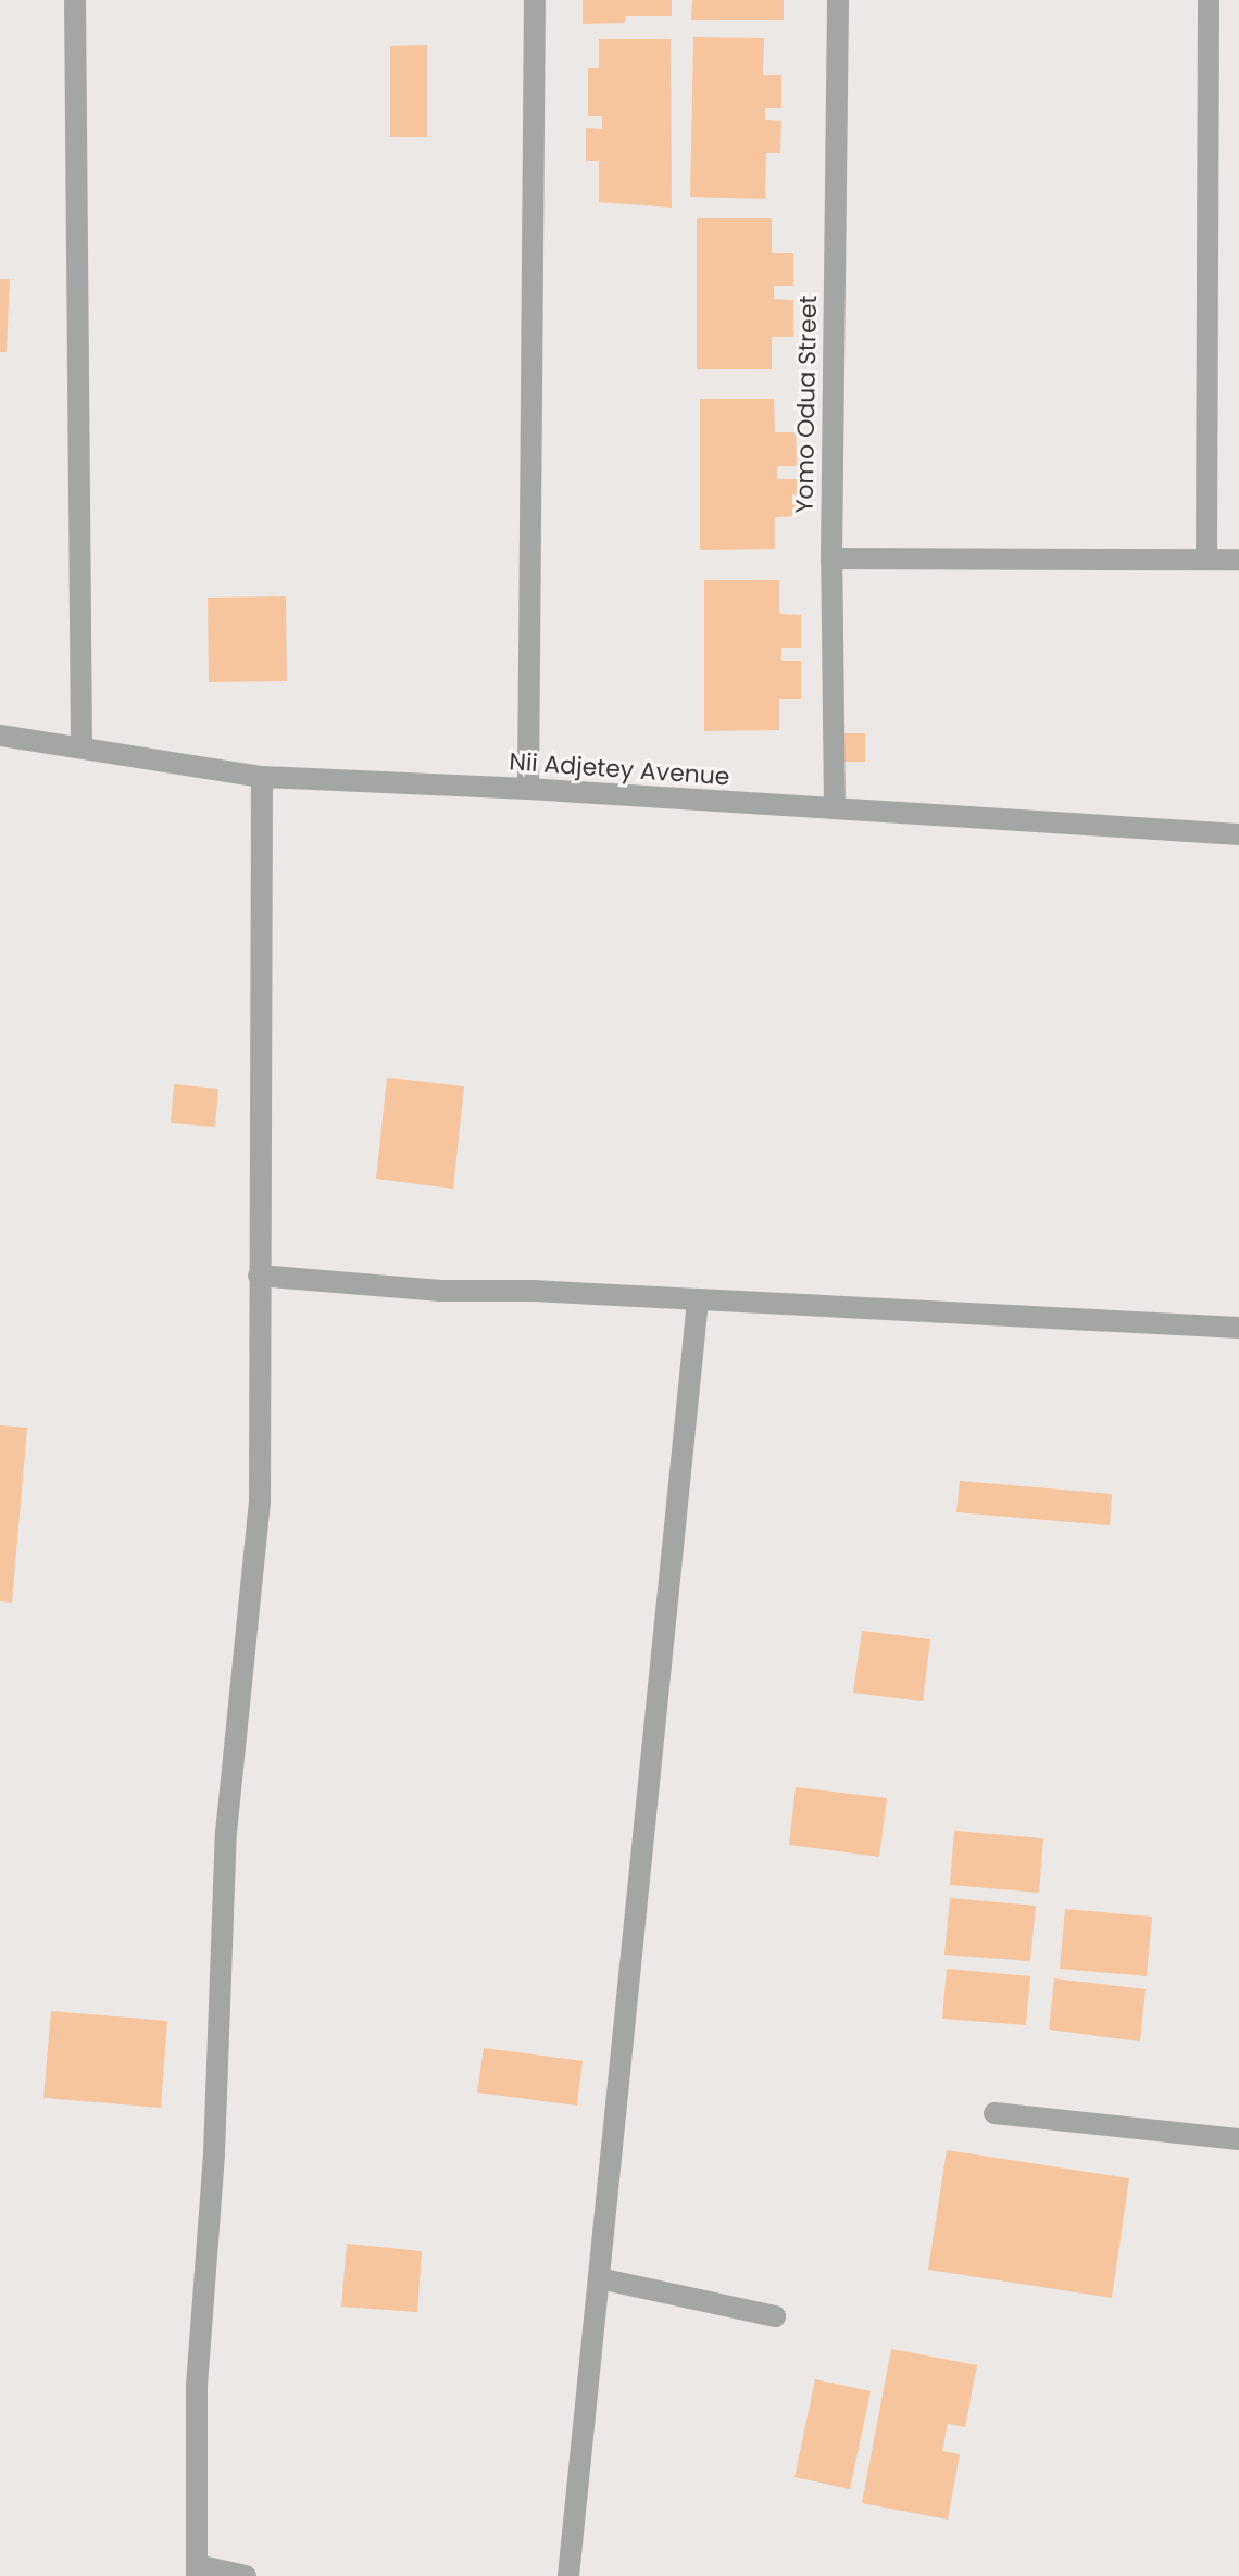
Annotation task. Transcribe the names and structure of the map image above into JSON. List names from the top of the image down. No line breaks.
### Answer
{"streets":{"street":["Yomo Odua Street","Nii Adjetey Avenue"]},"crossings":[["Yomo Odua Street","Nii Adjetey Avenue"]]}
